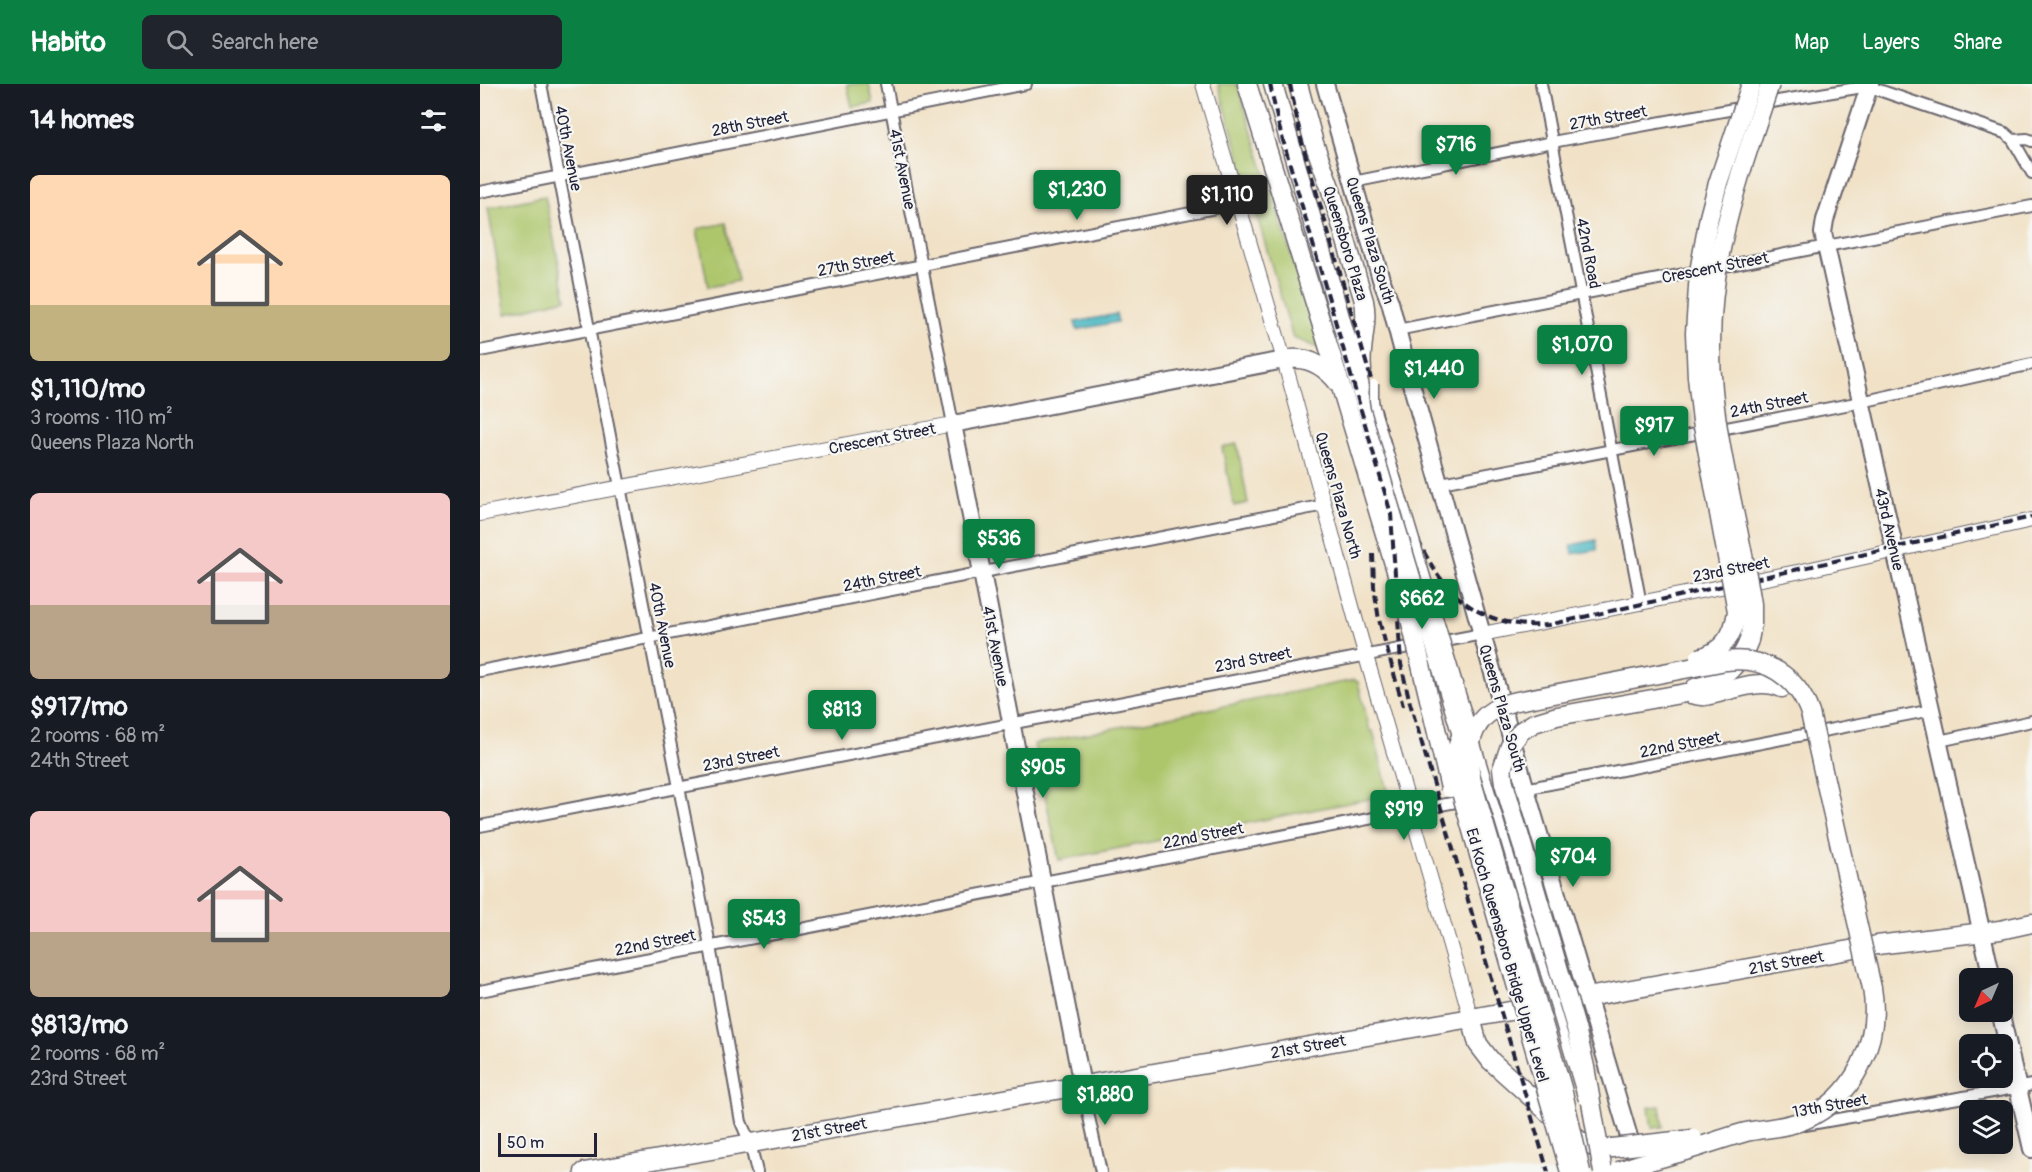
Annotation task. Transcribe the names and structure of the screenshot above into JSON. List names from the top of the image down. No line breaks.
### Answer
{"streets":{"main road":["41st Avenue","Queens Plaza South","Queensboro Plaza","Crescent Street","43rd Avenue","Ed Koch Queensboro Bridge Upper Level","21st Street"],"street":["27th Street","28th Street","40th Avenue","42nd Road","24th Street","Queens Plaza North","23rd Street","22nd Street","13th Street"]},"crossings":[["27th Street","40th Avenue"],["27th Street","41st Avenue"],["27th Street","Queens Plaza South"],["27th Street","42nd Road"],["27th Street","Queens Plaza North"],["27th Street","43rd Avenue"],["28th Street","40th Avenue"],["28th Street","41st Avenue"],["40th Avenue","Crescent Street"],["40th Avenue","24th Street"],["40th Avenue","23rd Street"],["40th Avenue","22nd Street"],["40th Avenue","21st Street"],["41st Avenue","Crescent Street"],["41st Avenue","24th Street"],["41st Avenue","23rd Street"],["41st Avenue","22nd Street"],["41st Avenue","21st Street"],["Queens Plaza South","Crescent Street"],["Queens Plaza South","24th Street"],["Queens Plaza South","23rd Street"],["Queens Plaza South","22nd Street"],["Queens Plaza South","21st Street"],["Queens Plaza South","13th Street"],["42nd Road","Crescent Street"],["42nd Road","24th Street"],["42nd Road","23rd Street"],["Crescent Street","Queens Plaza North"],["Crescent Street","43rd Avenue"],["24th Street","Queens Plaza North"],["24th Street","43rd Avenue"],["Queens Plaza North","23rd Street"],["Queens Plaza North","22nd Street"],["Queens Plaza North","21st Street"],["43rd Avenue","23rd Street"],["43rd Avenue","22nd Street"],["43rd Avenue","21st Street"]],"scale_bar":"50 m","north":"bottom left","page":{"header":"Habito","search":"Search here","nav":["Map","Layers","Share"],"heading":"14 homes","price":["$716","$1,230","$1,110","$1,070","$1,440","$917","$536","$662","$813","$905","$919","$704","$543","$1,880"],"list":[{"name":"$1,110/mo","note":"3 rooms · 110 m² · Queens Plaza North"},{"name":"$917/mo","note":"2 rooms · 68 m² · 24th Street"},{"name":"$813/mo","note":"2 rooms · 68 m² · 23rd Street"}],"scale":"50 m"}}
